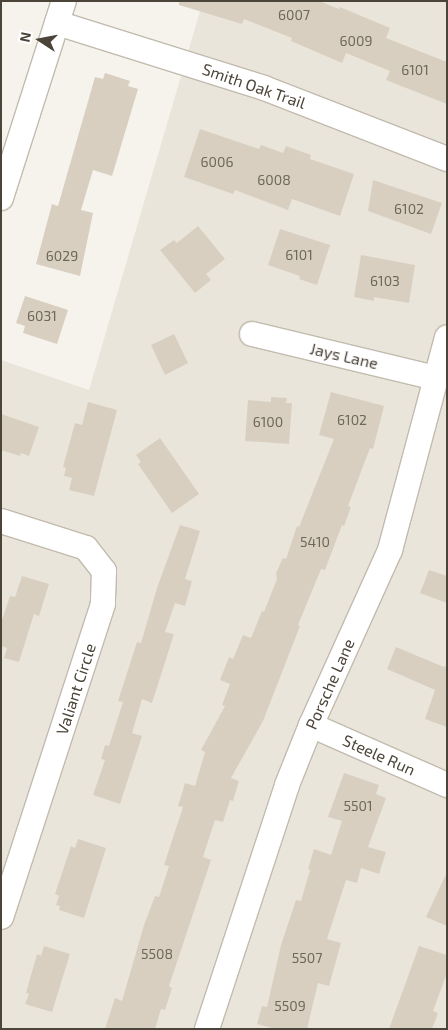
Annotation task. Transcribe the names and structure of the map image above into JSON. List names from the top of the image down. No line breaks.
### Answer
{"streets":{"street":["Smith Oak Trail","Jays Lane","Porsche Lane","Valiant Circle","Steele Run"]},"crossings":[["Jays Lane","Porsche Lane"],["Porsche Lane","Steele Run"]],"house_numbers":["6007","6009","6101","6006","6008","6102","6101","6029","6103","6031","6102","6100","5410","5501","5508","5507","5509"],"north":"left"}
